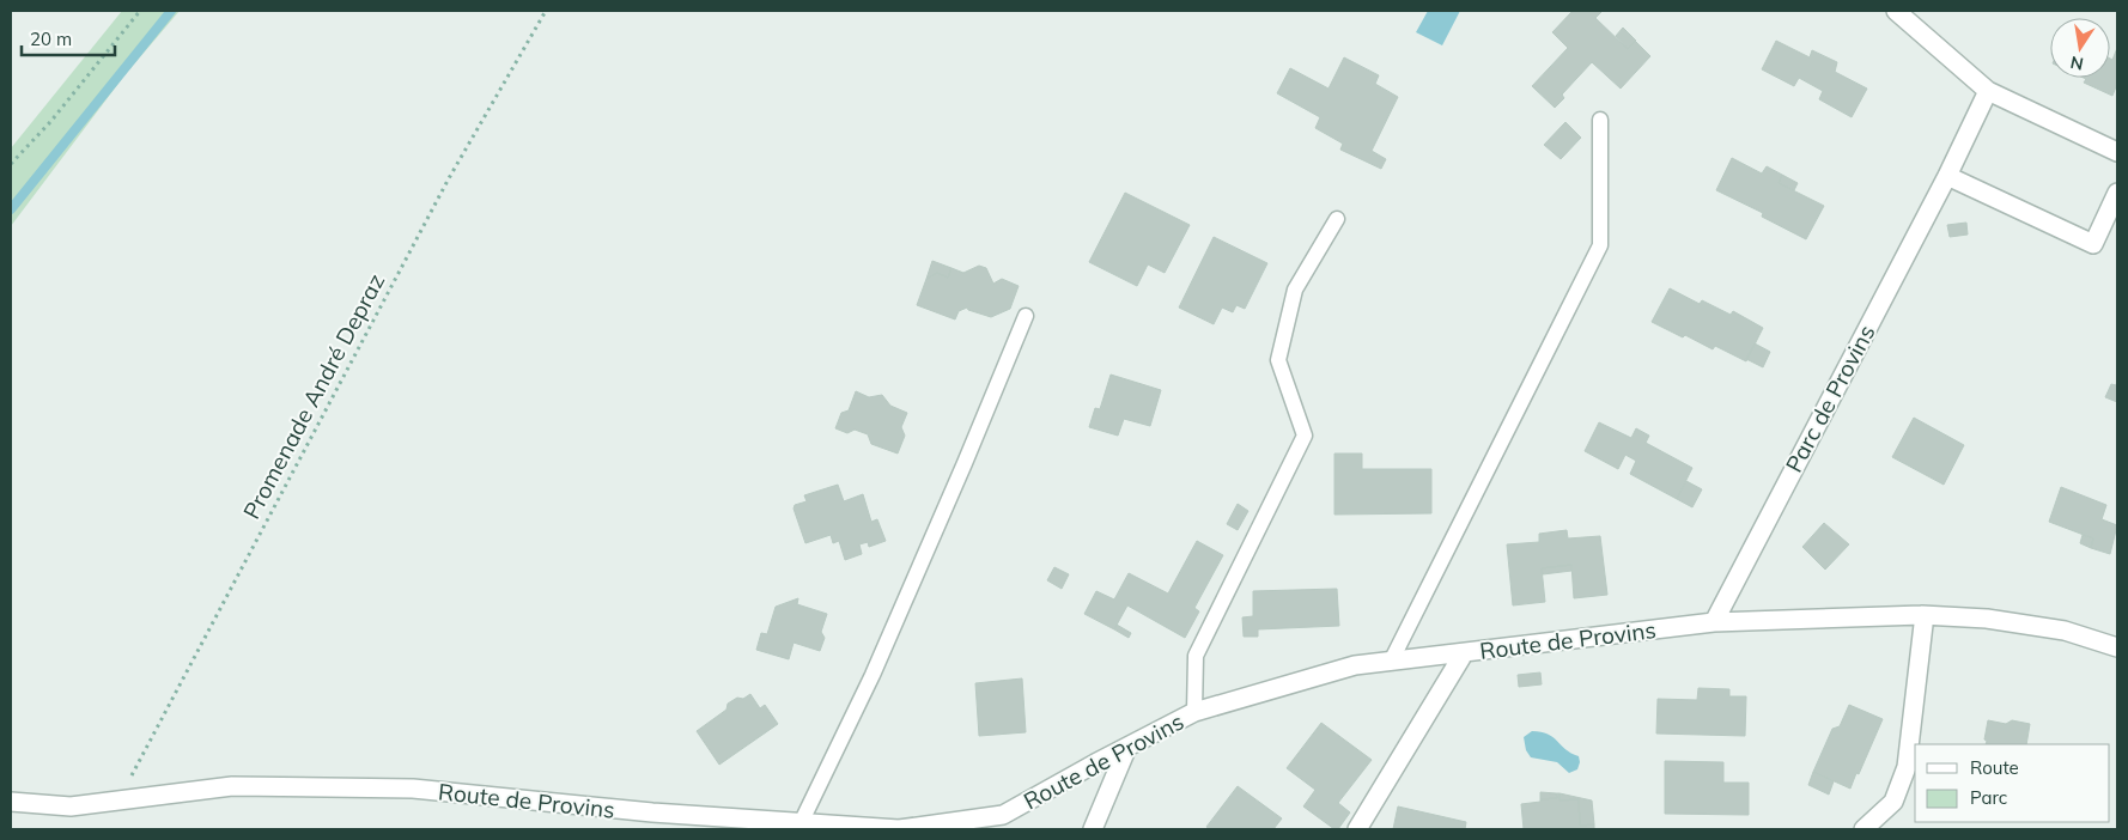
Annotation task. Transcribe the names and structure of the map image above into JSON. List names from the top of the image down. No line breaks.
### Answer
{"streets":{"street":["Parc de Provins","Route de Provins"],"path":["Promenade André Depraz"]},"crossings":[["Promenade André Depraz","Route de Provins"],["Parc de Provins","Route de Provins"]],"legend":["Route","Parc"],"scale_bar":"20 m","north":"bottom"}
